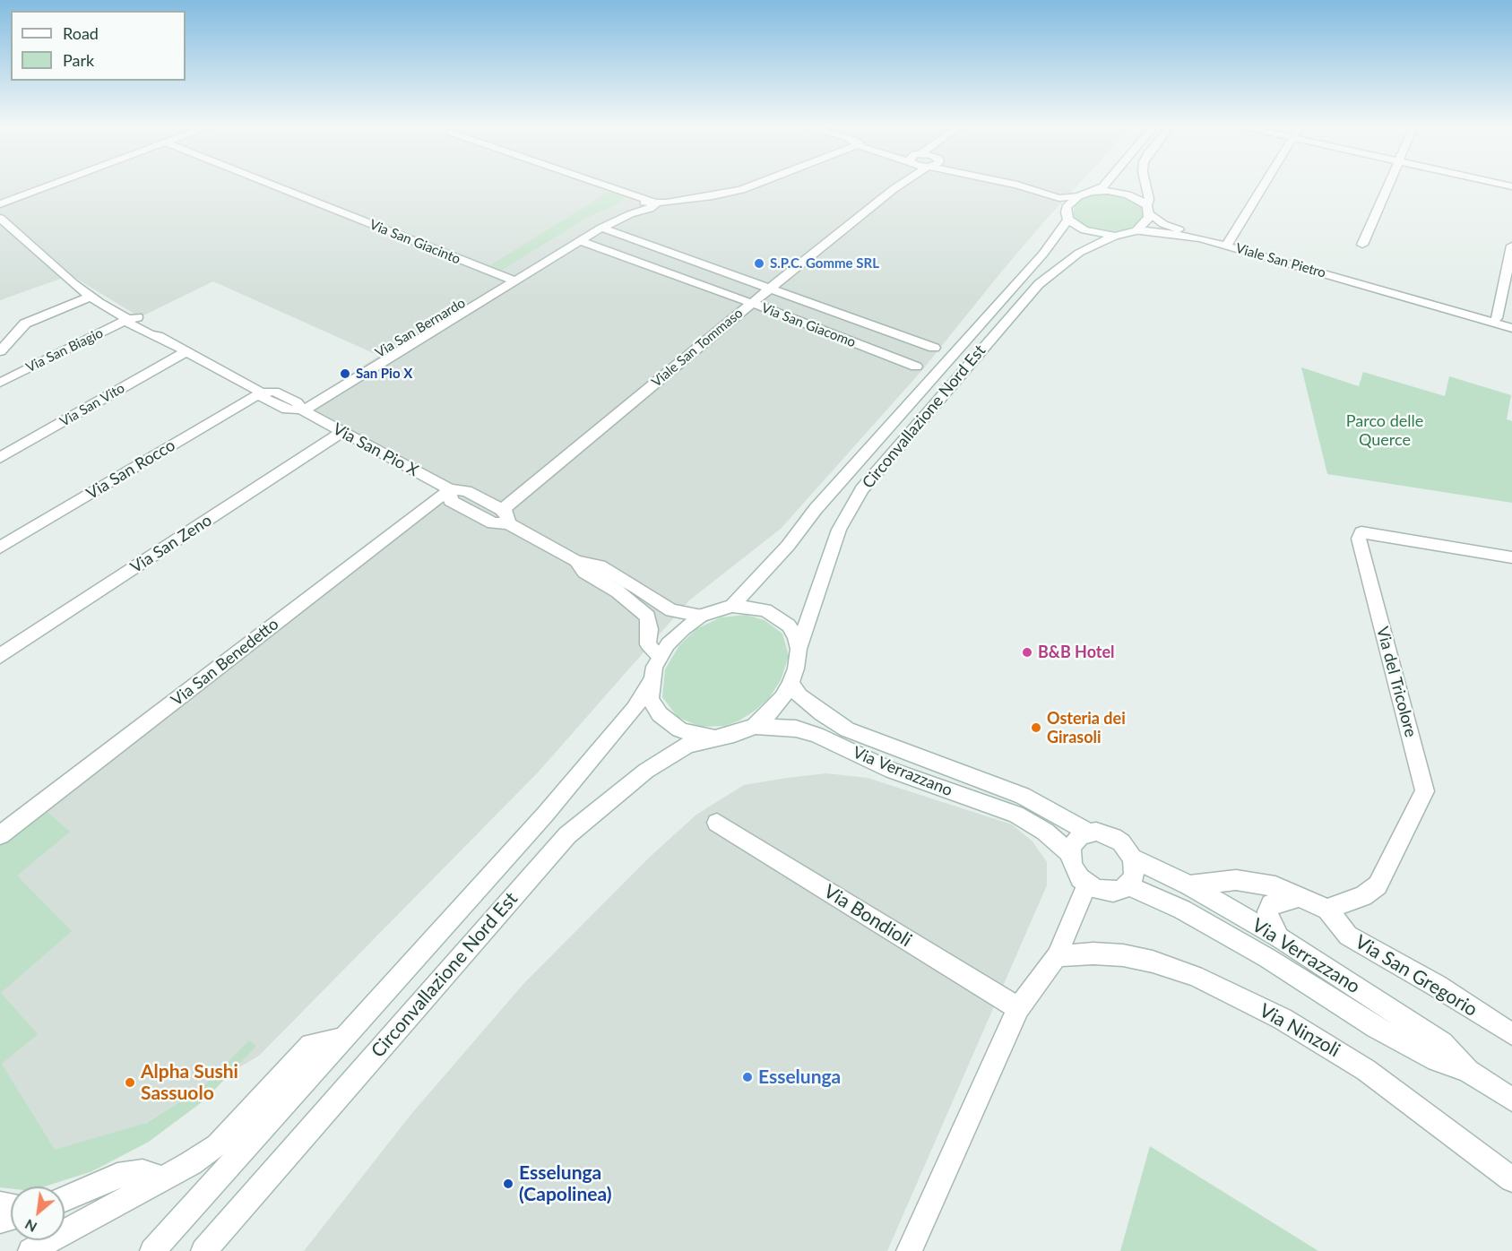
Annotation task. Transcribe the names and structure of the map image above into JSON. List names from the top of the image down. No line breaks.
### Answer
{"streets":{"street":["Via San Giacinto","Viale San Pietro","Via San Giacomo","Via San Bernardo","Viale San Tommaso","Via San Biagio","Via San Vito","Circonvallazione Nord Est","Via San Pio X","Via San Rocco","Via San Zeno","Via San Benedetto","Via del Tricolore","Via Verrazzano","Via Bondioli","Via San Gregorio","Via Ninzoli"]},"crossings":[["Via San Giacinto","Via San Bernardo"],["Via San Giacomo","Via San Bernardo"],["Via San Giacomo","Viale San Tommaso"],["Via San Bernardo","Via San Pio X"],["Viale San Tommaso","Via San Pio X"],["Via San Biagio","Via San Pio X"],["Via San Vito","Via San Pio X"],["Circonvallazione Nord Est","Via San Pio X"],["Circonvallazione Nord Est","Via Verrazzano"],["Via San Pio X","Via San Rocco"],["Via San Pio X","Via San Zeno"],["Via San Pio X","Via San Benedetto"],["Via San Pio X","Via Verrazzano"],["Via del Tricolore","Via San Gregorio"]],"parks":["Parco delle Querce"],"places":["S.P.C. Gomme SRL","San Pio X","B&B Hotel","Osteria dei Girasoli","Esselunga","Alpha Sushi Sassuolo","Esselunga (Capolinea)"],"legend":["Road","Park"],"north":"bottom left"}
